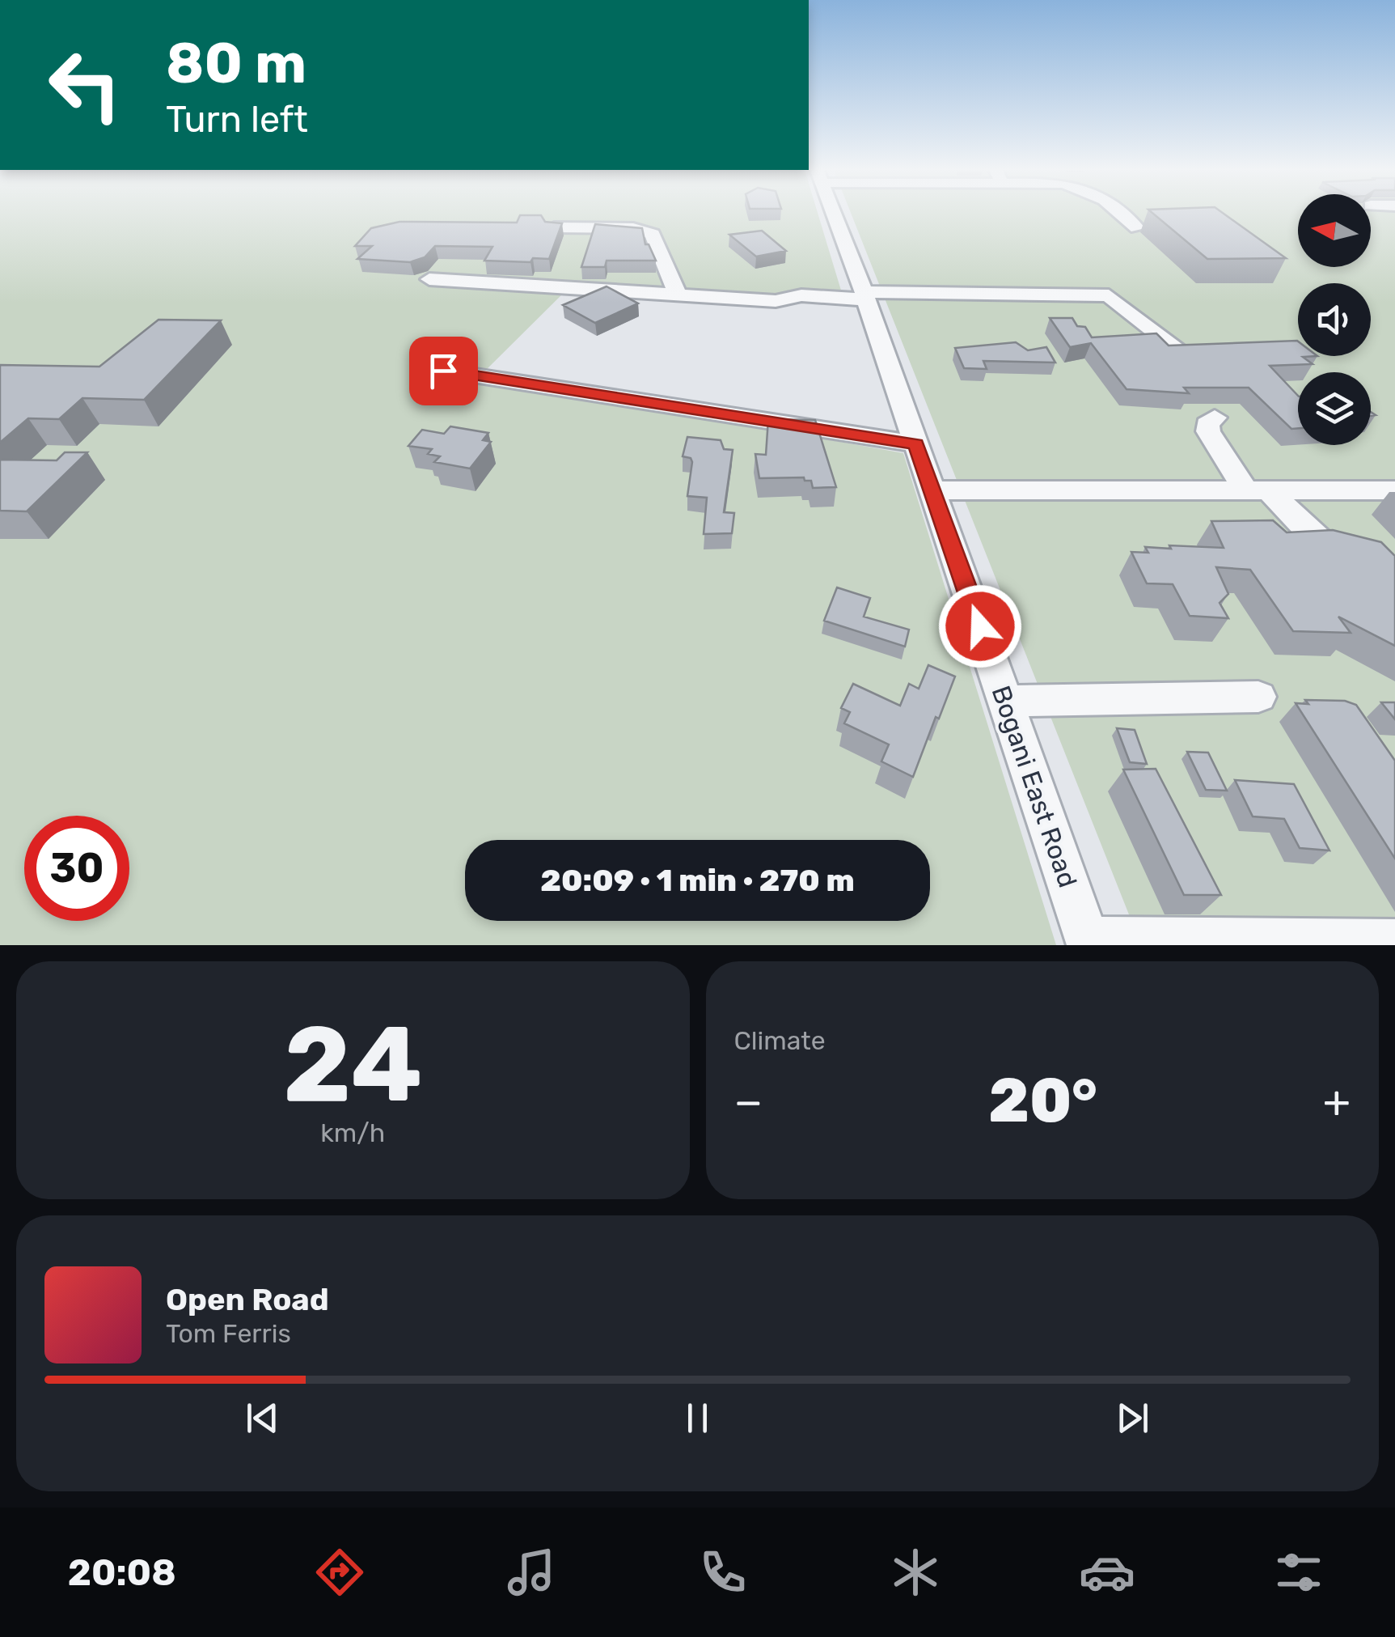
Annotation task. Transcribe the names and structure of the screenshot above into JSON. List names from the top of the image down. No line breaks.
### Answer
{"streets":{"street":["Bogani East Road"]},"north":"left","page":{"turn":["80 m","Turn left"],"limit":"30","trip":"20:09 · 1 min · 270 m","tile":[["24","km/h"],"Climate"],"heat":["−","20°","+"],"song":["Open Road","Tom Ferris"],"tabs":"20:08"}}
